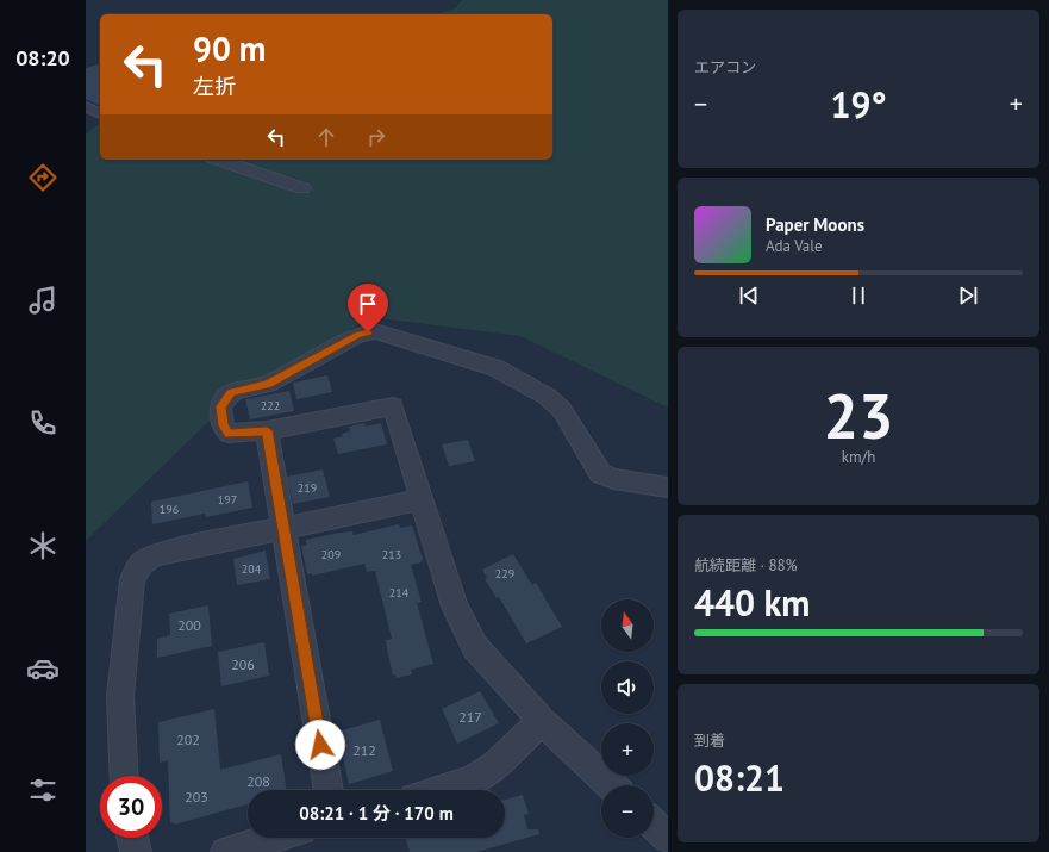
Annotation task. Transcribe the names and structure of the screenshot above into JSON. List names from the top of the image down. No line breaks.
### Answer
{"house_numbers":["222","219","197","196","209","213","204","229","214","200","206","217","202","212","208","203"],"north":"top","page":{"tabs":"08:20","tile":["エアコン",["23","km/h"],["航続距離 · 88%","440 km"],["到着","08:21"]],"turn":["90 m","左折"],"heat":["−","19°","+"],"song":["Paper Moons","Ada Vale"],"map_buttons":["+","−"],"limit":"30","trip":"08:21 · 1 分 · 170 m"}}
